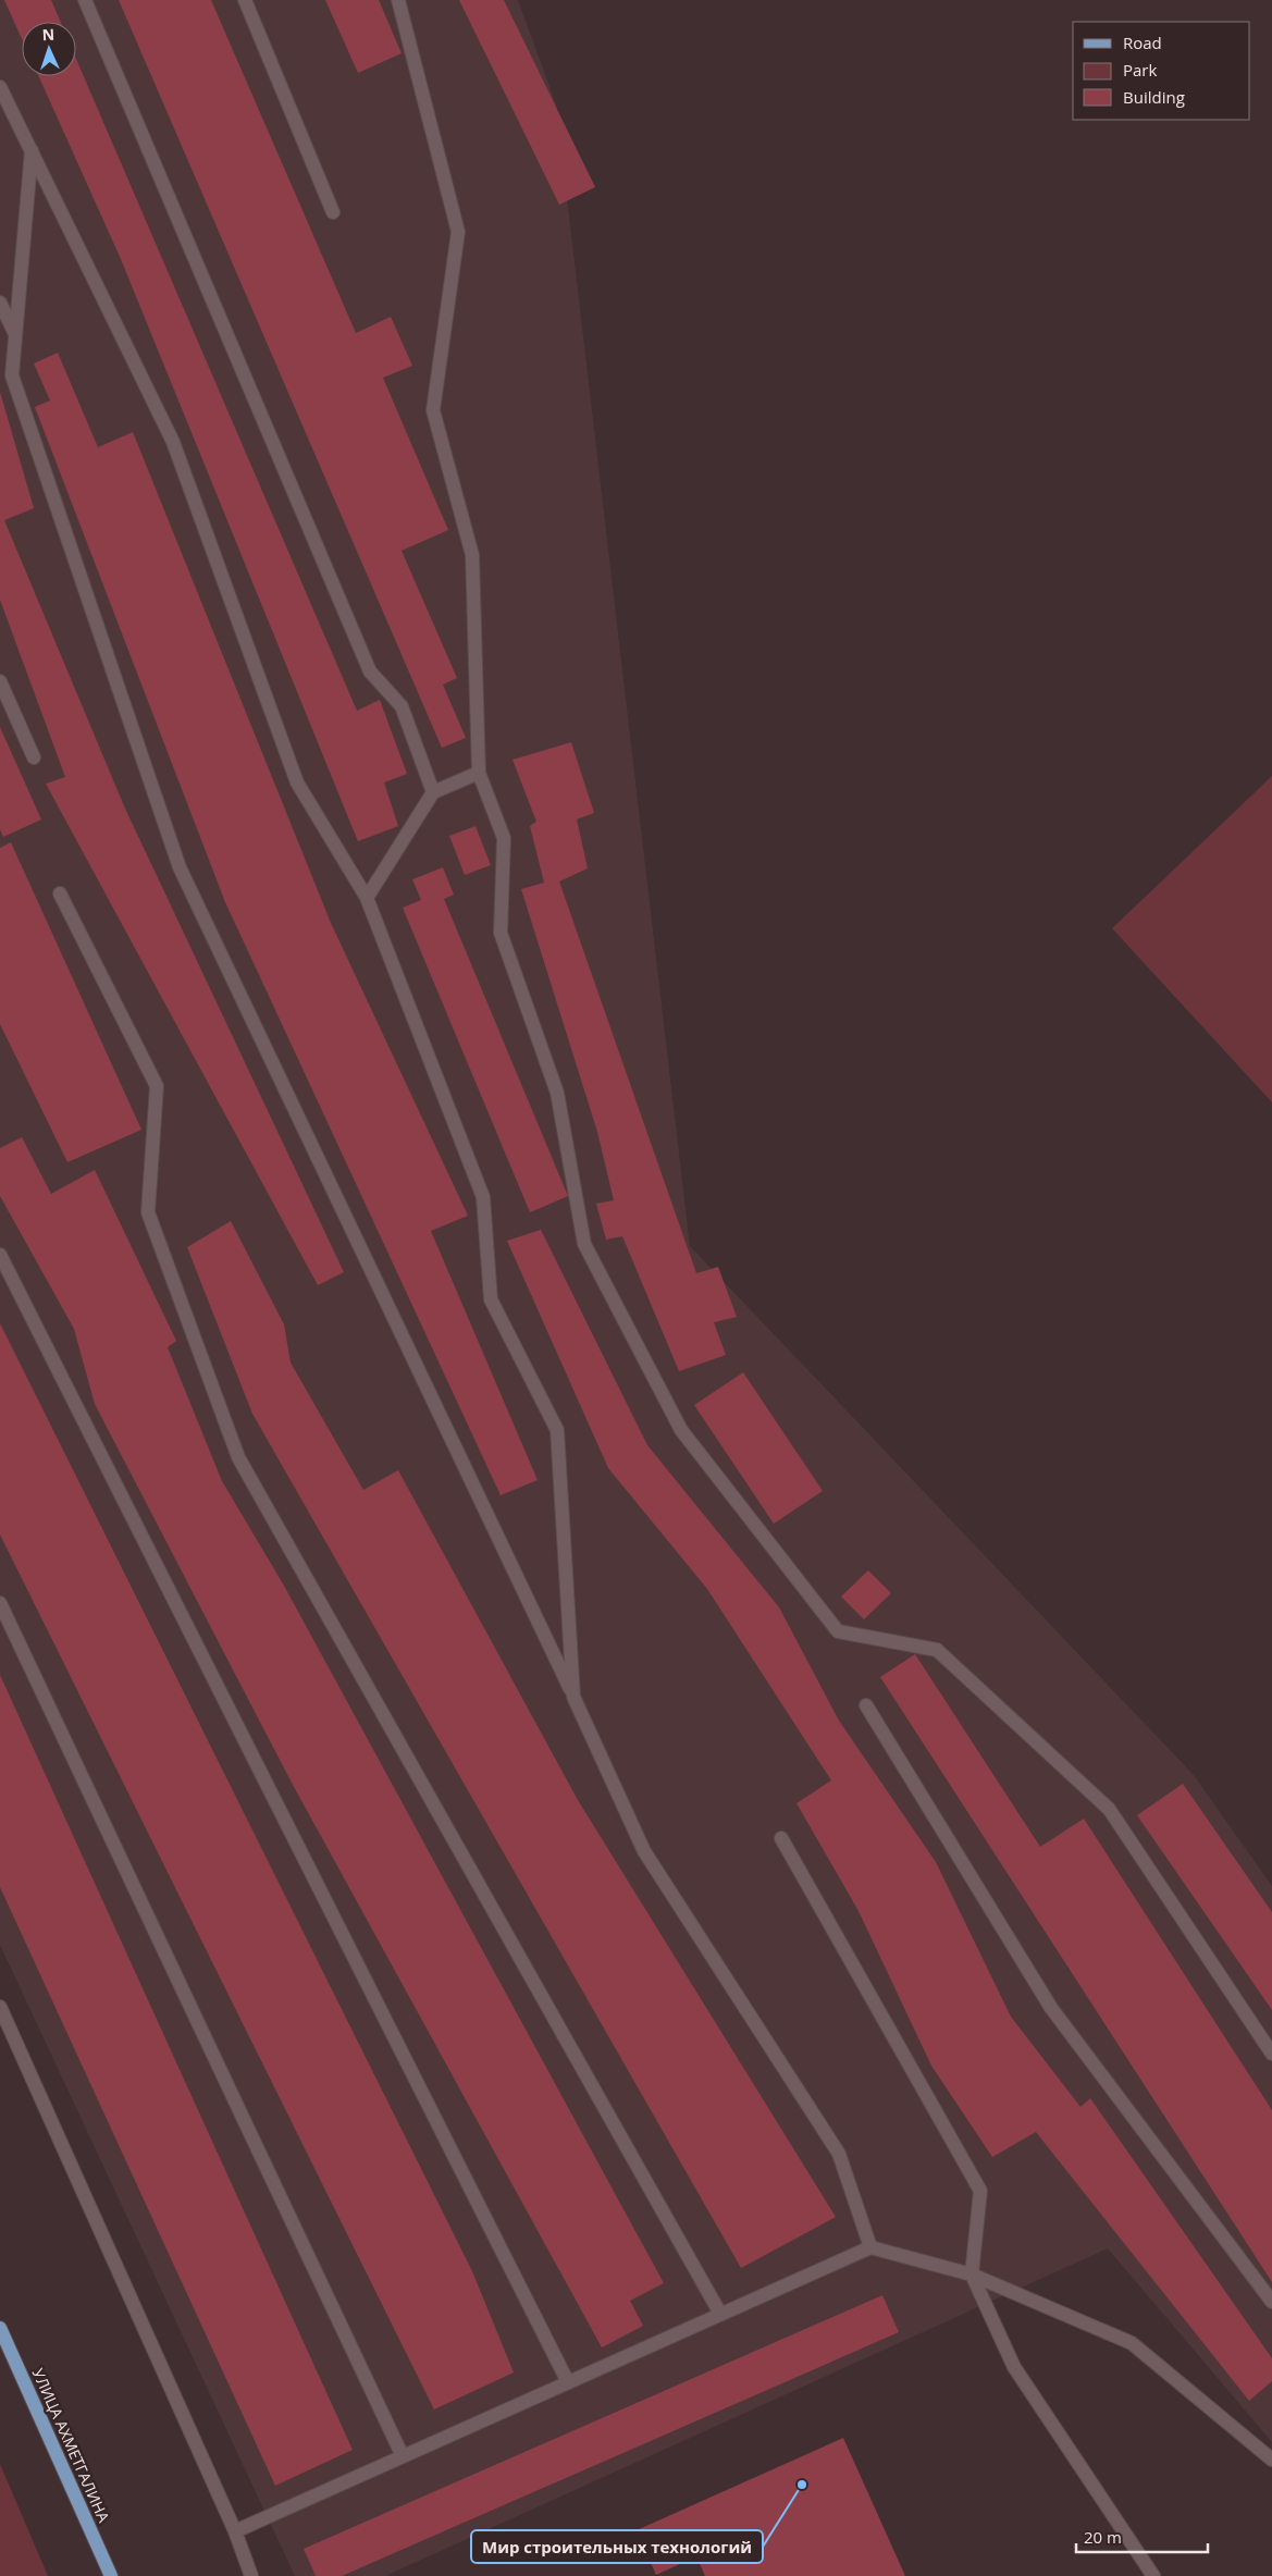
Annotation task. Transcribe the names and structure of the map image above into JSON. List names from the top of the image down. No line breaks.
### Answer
{"streets":{"main road":["УЛИЦА АХМЕТГАЛИНА"]},"places":["Мир строительных технологий"],"legend":["Road","Park","Building"],"scale_bar":"20 m","north":"top"}
